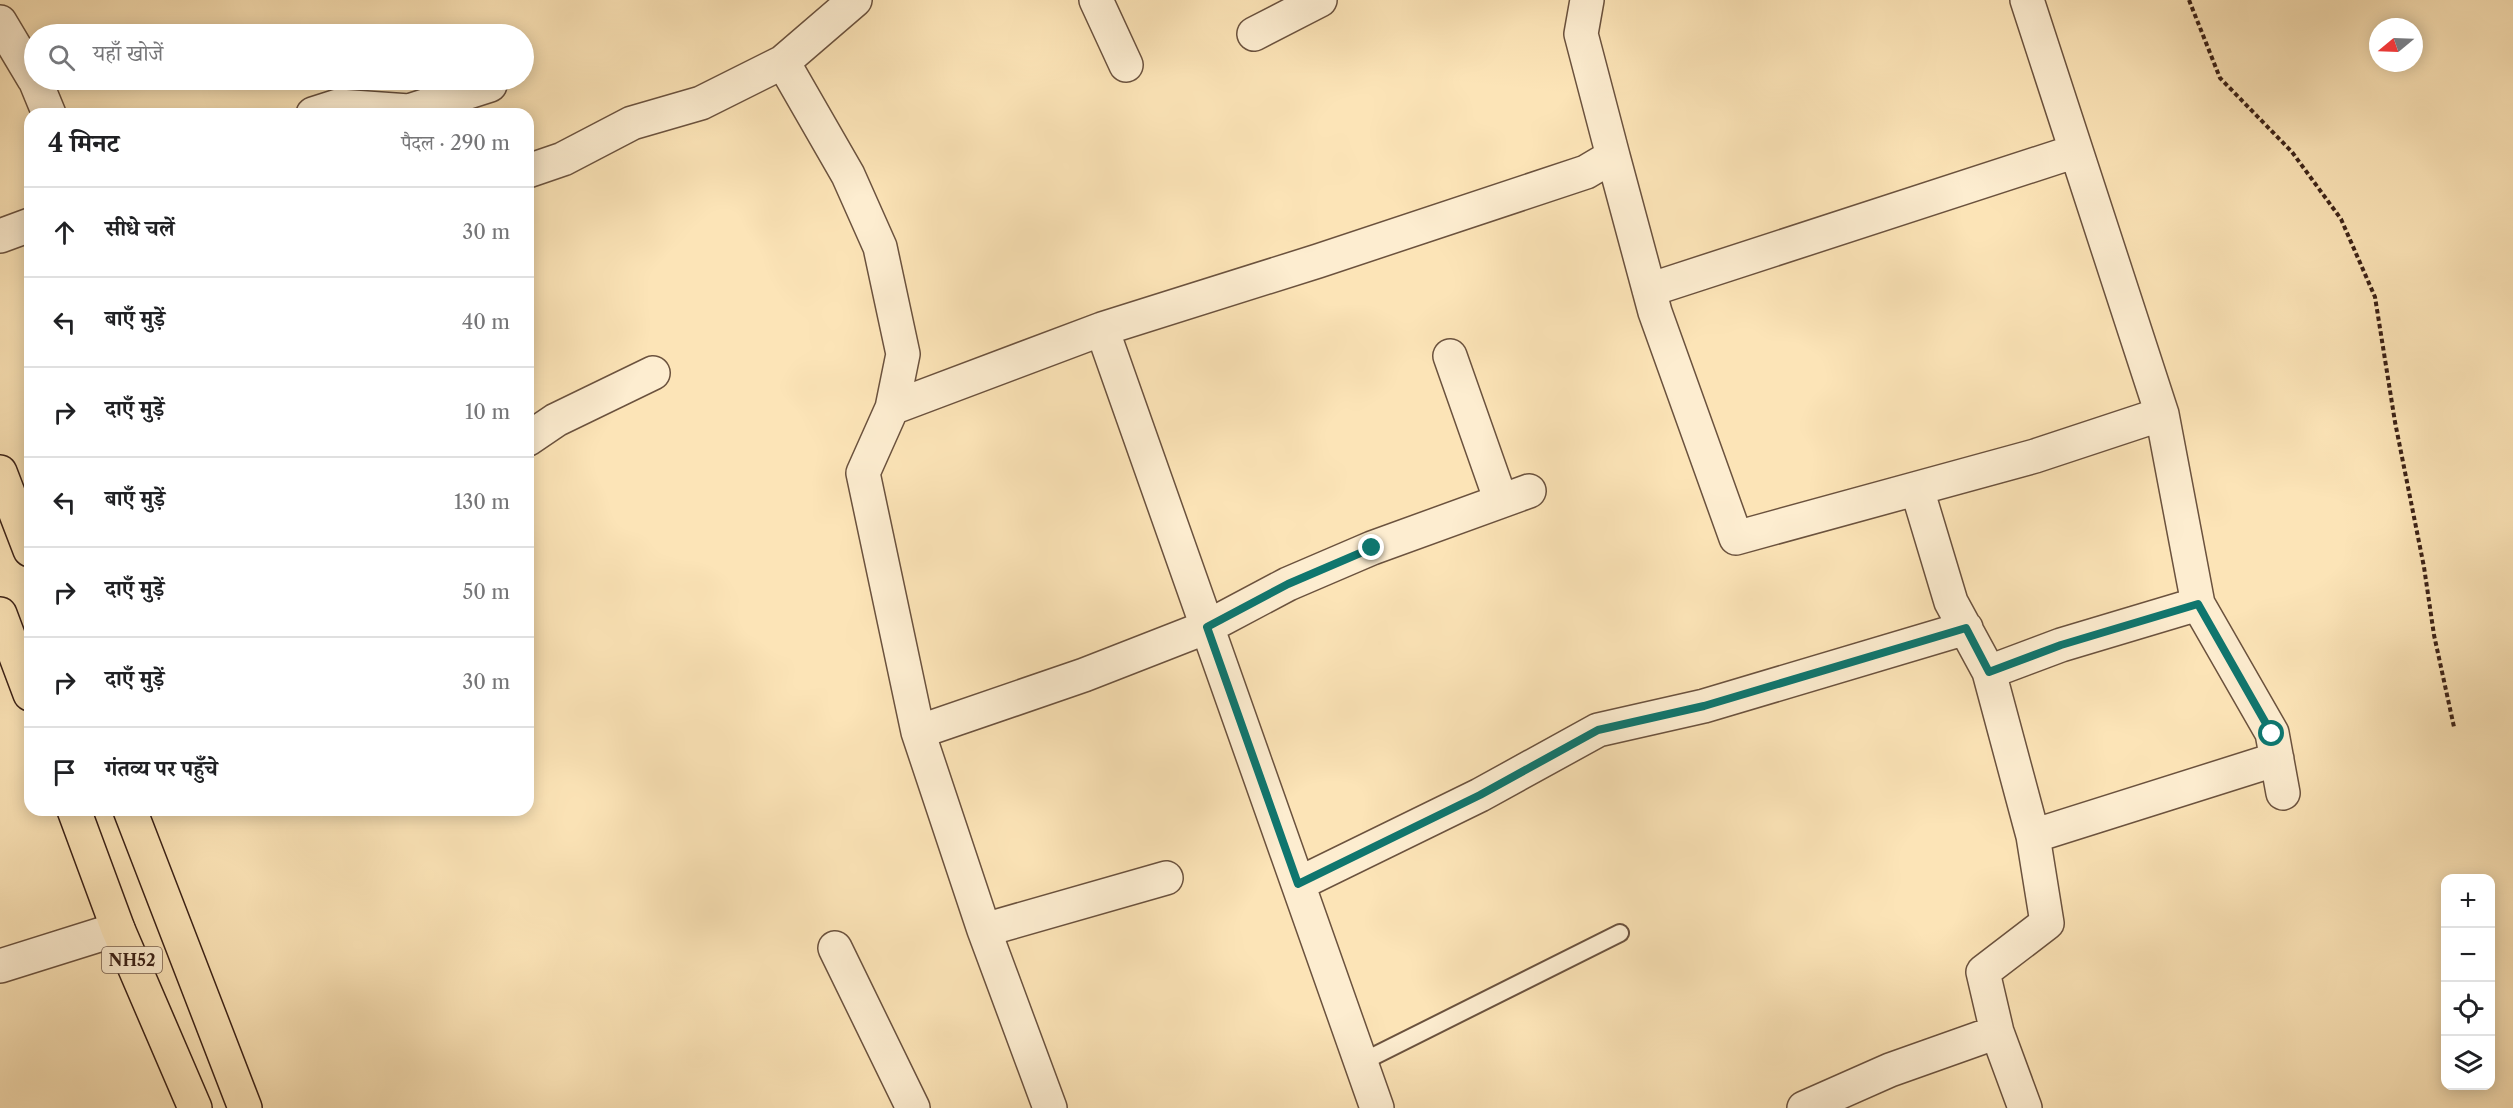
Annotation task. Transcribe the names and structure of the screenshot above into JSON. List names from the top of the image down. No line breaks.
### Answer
{"streets":{"highway":["NH52"]},"north":"left","page":{"search":"यहाँ खोजें","heading":["4 मिनट","पैदल · 290 m"],"list":[["सीधे चलें","30 m"],["बाएँ मुड़ें","40 m"],["दाएँ मुड़ें","10 m"],["बाएँ मुड़ें","130 m"],["दाएँ मुड़ें","50 m"],["दाएँ मुड़ें","30 m"],"गंतव्य पर पहुँचे"],"map_buttons":["+","−"]}}
